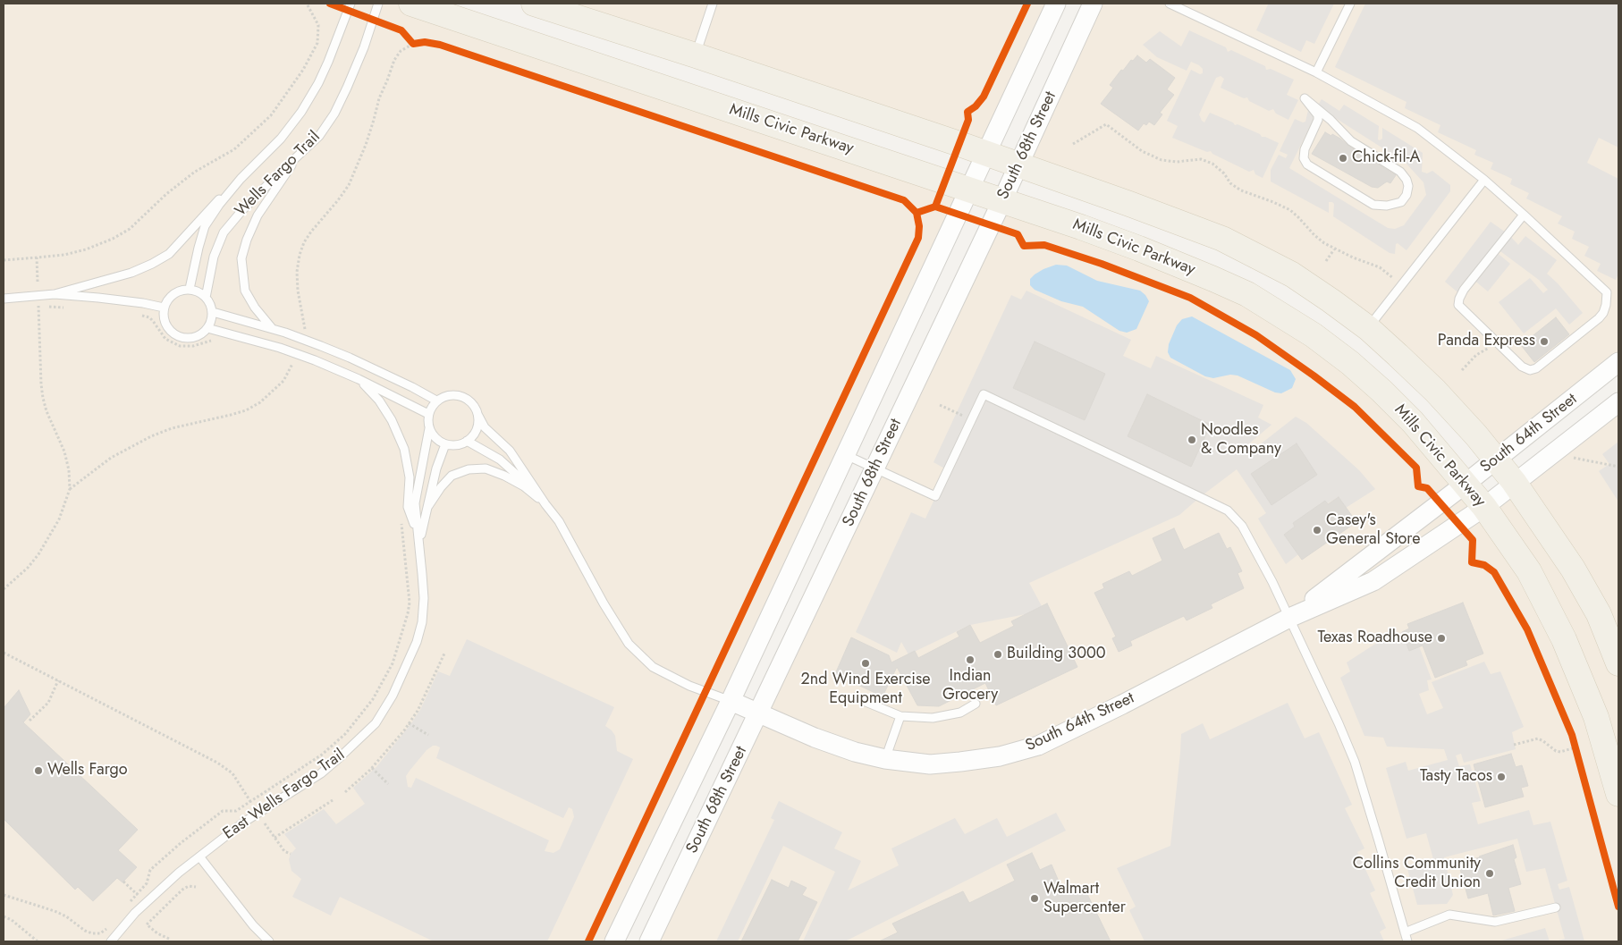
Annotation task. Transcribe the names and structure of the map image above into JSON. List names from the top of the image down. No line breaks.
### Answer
{"streets":{"main road":["Mills Civic Parkway"],"street":["South 68th Street","South 64th Street"],"lane":["Wells Fargo Trail","East Wells Fargo Trail"]},"crossings":[["Mills Civic Parkway","South 68th Street"],["Mills Civic Parkway","South 64th Street"],["South 68th Street","South 64th Street"]],"places":["Chick-fil-A","Panda Express","Noodles & Company","Casey's General Store","Texas Roadhouse","Building 3000","Indian Grocery","2nd Wind Exercise Equipment","Wells Fargo","Tasty Tacos","Collins Community Credit Union","Walmart Supercenter"]}
